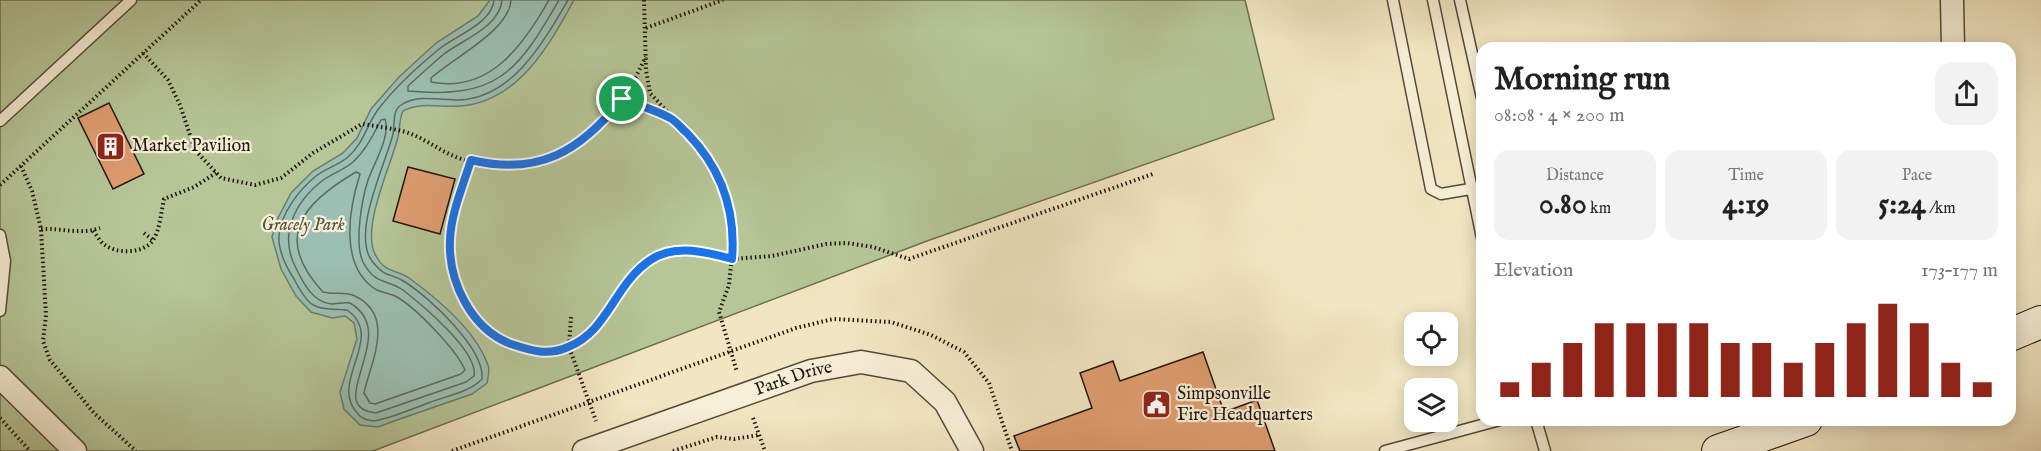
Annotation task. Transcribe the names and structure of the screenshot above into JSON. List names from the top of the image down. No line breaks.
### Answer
{"streets":{"street":["Park Drive"]},"parks":["Gracely Park"],"places":{"building":["Market Pavilion"],"public building":["Simpsonville Fire Headquarters"]},"page":{"heading":["Morning run","08:08 · 4 × 200 m"],"stats":[["Distance","0.80 km"],["Time","4:19"],["Pace","5:24 /km"]],"chart":["Elevation","173–177 m"]}}
